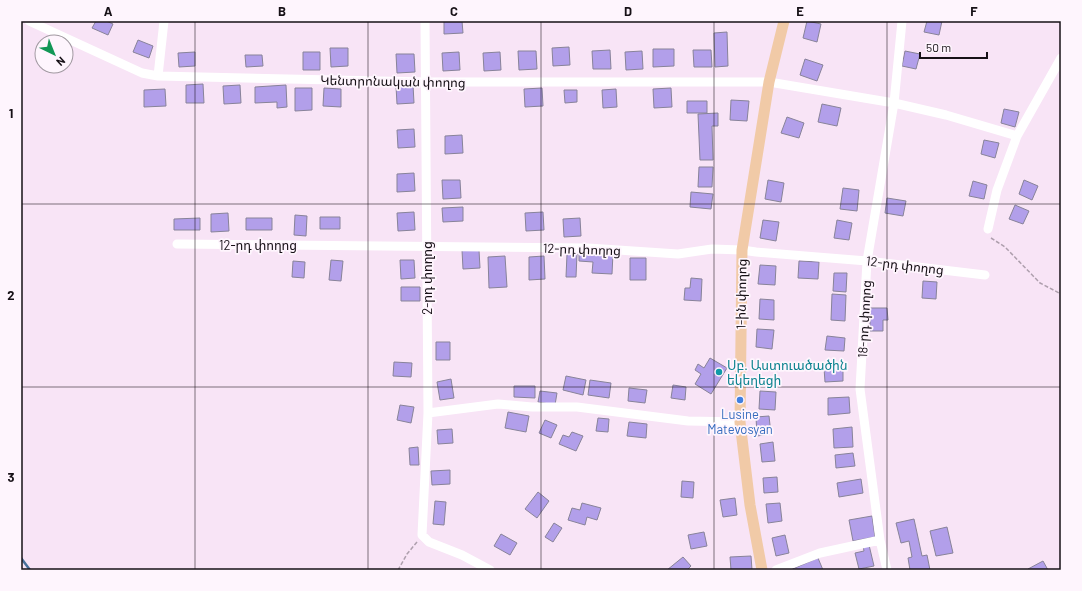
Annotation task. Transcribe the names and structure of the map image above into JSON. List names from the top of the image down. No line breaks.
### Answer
{"streets":{"main road":["1-ին փողոց"],"street":["Կենտրոնական փողոց","12-րդ փողոց","2-րդ փողոց","18-րդ փողոց"]},"crossings":[["Կենտրոնական փողոց","2-րդ փողոց"],["Կենտրոնական փողոց","1-ին փողոց"],["Կենտրոնական փողոց","18-րդ փողոց"],["12-րդ փողոց","2-րդ փողոց"],["12-րդ փողոց","1-ին փողոց"],["12-րդ փողոց","18-րդ փողոց"]],"places":["Սբ. Աստուածածին եկեղեցի","Lusine Matevosyan"],"scale_bar":"50 m","north":"bottom right","grid":{"columns":["A","B","C","D","E","F"],"rows":["1","2","3"]}}
